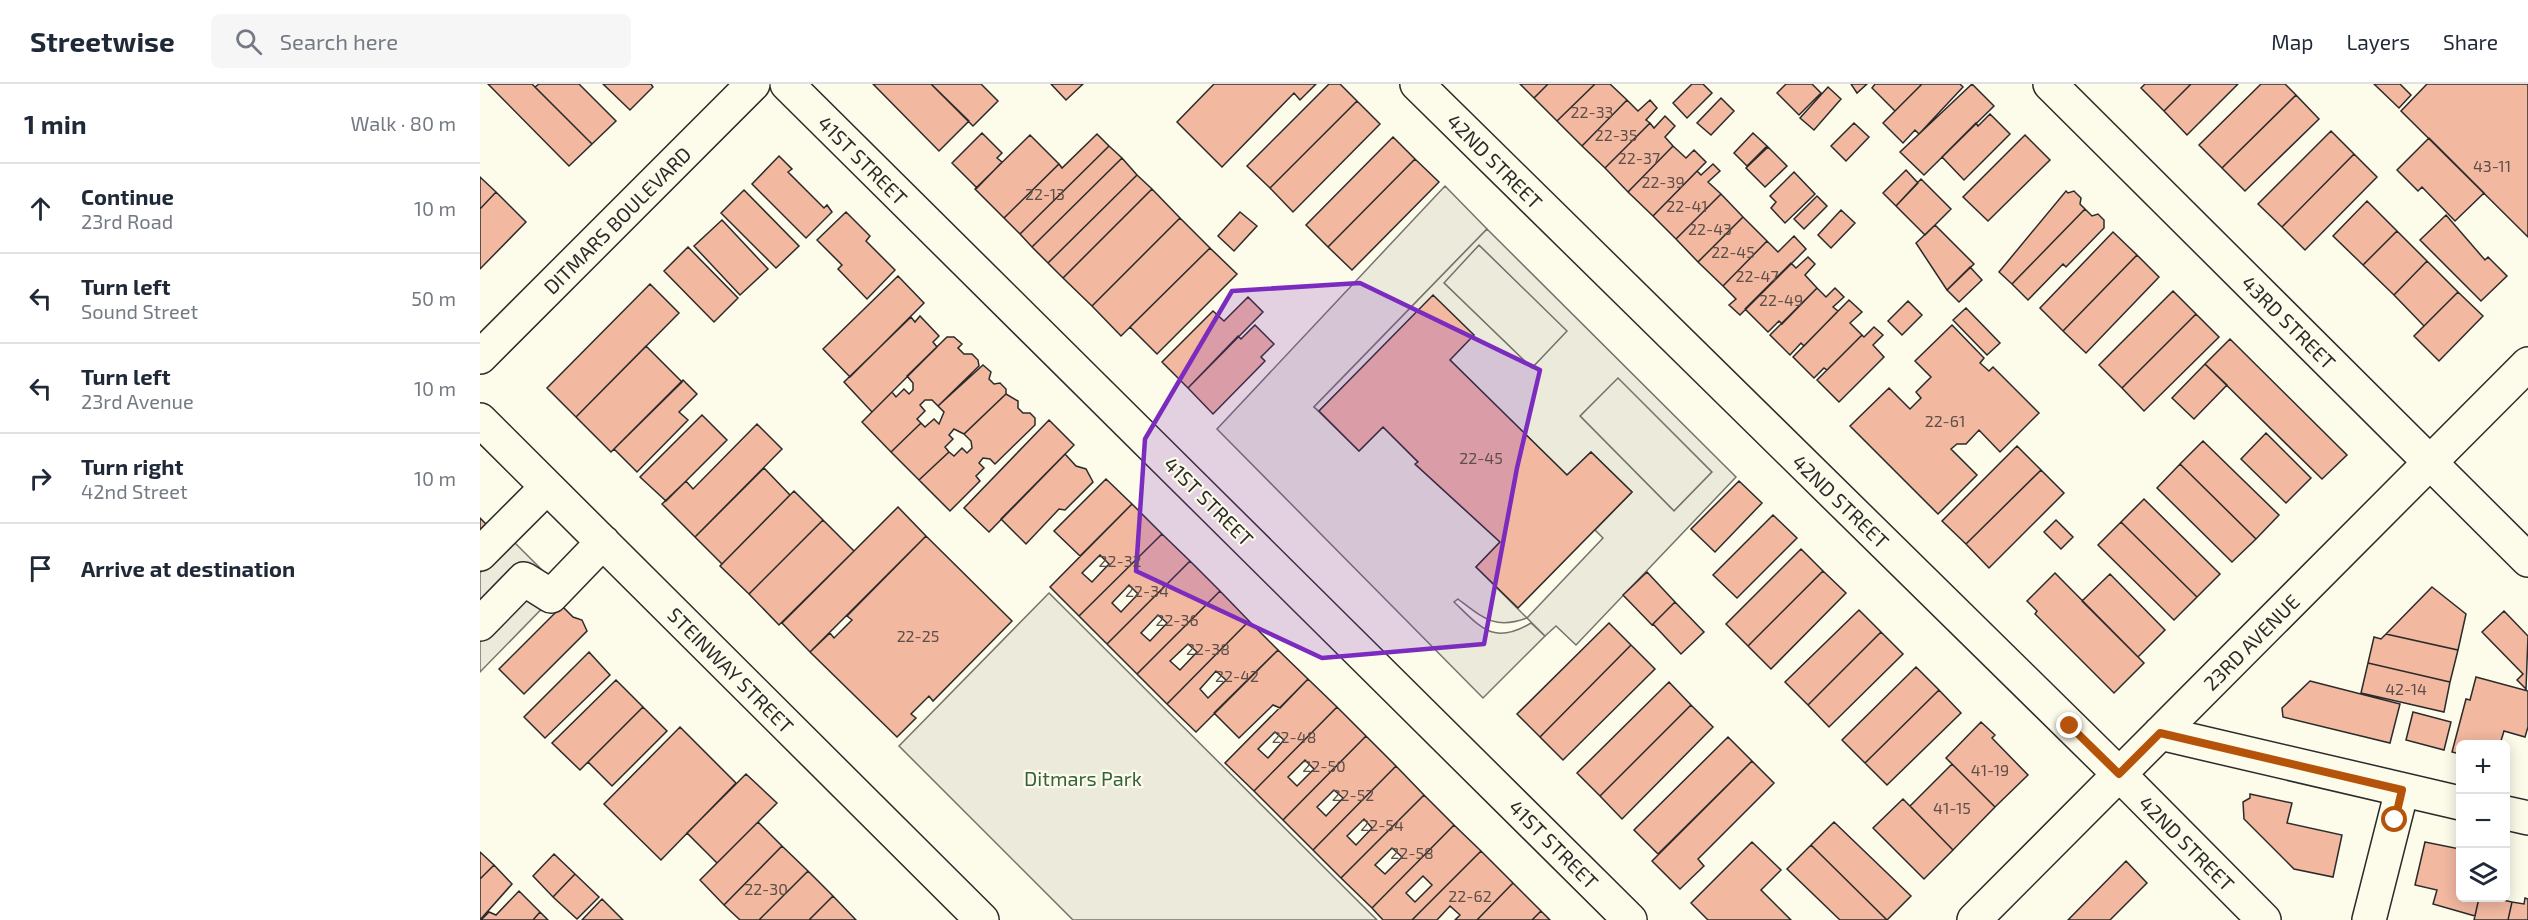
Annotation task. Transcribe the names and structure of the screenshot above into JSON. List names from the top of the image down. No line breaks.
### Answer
{"streets":{"street":["41ST STREET","42ND STREET","DITMARS BOULEVARD","43RD STREET","23RD AVENUE","STEINWAY STREET"]},"crossings":[["42ND STREET","23RD AVENUE"],["43RD STREET","23RD AVENUE"]],"parks":["Ditmars Park"],"house_numbers":["22-33","22-35","22-37","43-11","22-39","22-13","22-41","22-43","22-45","22-47","22-49","22-61","22-45","22-32","22-34","22-36","22-25","22-38","22-42","42-14","22-48","22-50","41-19","22-52","41-15","22-54","22-58","22-30","22-62"],"page":{"header":"Streetwise","search":"Search here","nav":["Map","Layers","Share"],"heading":["1 min","Walk · 80 m"],"list":[["Continue","23rd Road","10 m"],["Turn left","Sound Street","50 m"],["Turn left","23rd Avenue","10 m"],["Turn right","42nd Street","10 m"],"Arrive at destination"],"map_buttons":["+","−"]}}
